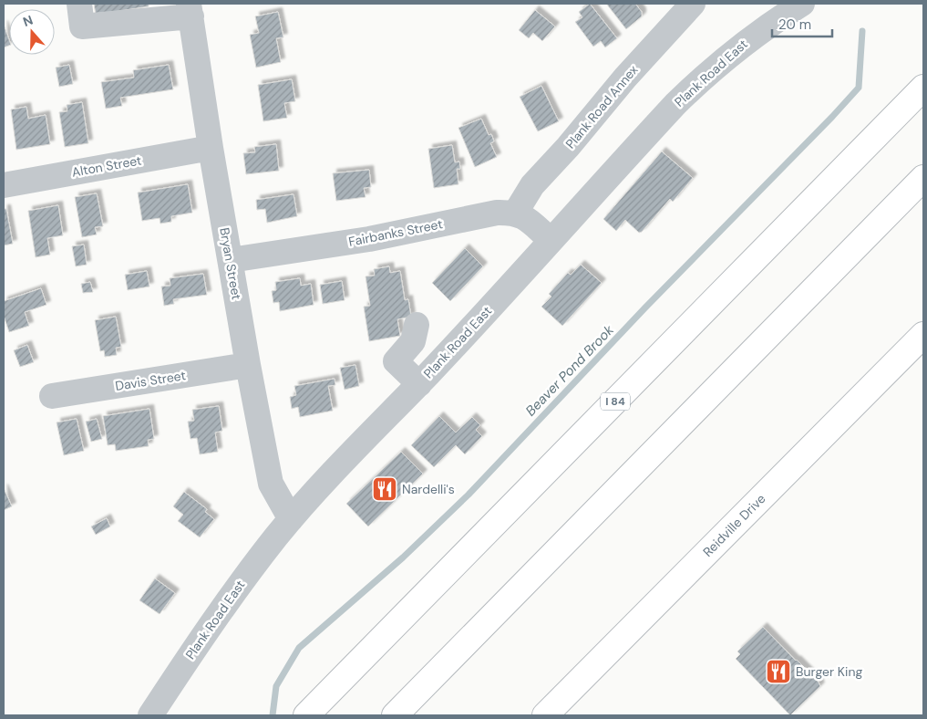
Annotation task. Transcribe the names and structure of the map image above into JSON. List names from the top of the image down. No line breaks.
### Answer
{"streets":{"main road":["I 84","Reidville Drive"],"street":["Plank Road East","Plank Road Annex","Alton Street","Fairbanks Street","Bryan Street","Davis Street"]},"crossings":[["Plank Road East","Bryan Street"],["Plank Road Annex","Fairbanks Street"],["Alton Street","Bryan Street"],["Fairbanks Street","Bryan Street"],["Bryan Street","Davis Street"]],"water":["Beaver Pond Brook"],"places":{"restaurant":["Nardelli's","Burger King"]},"scale_bar":"20 m","north":"top"}
